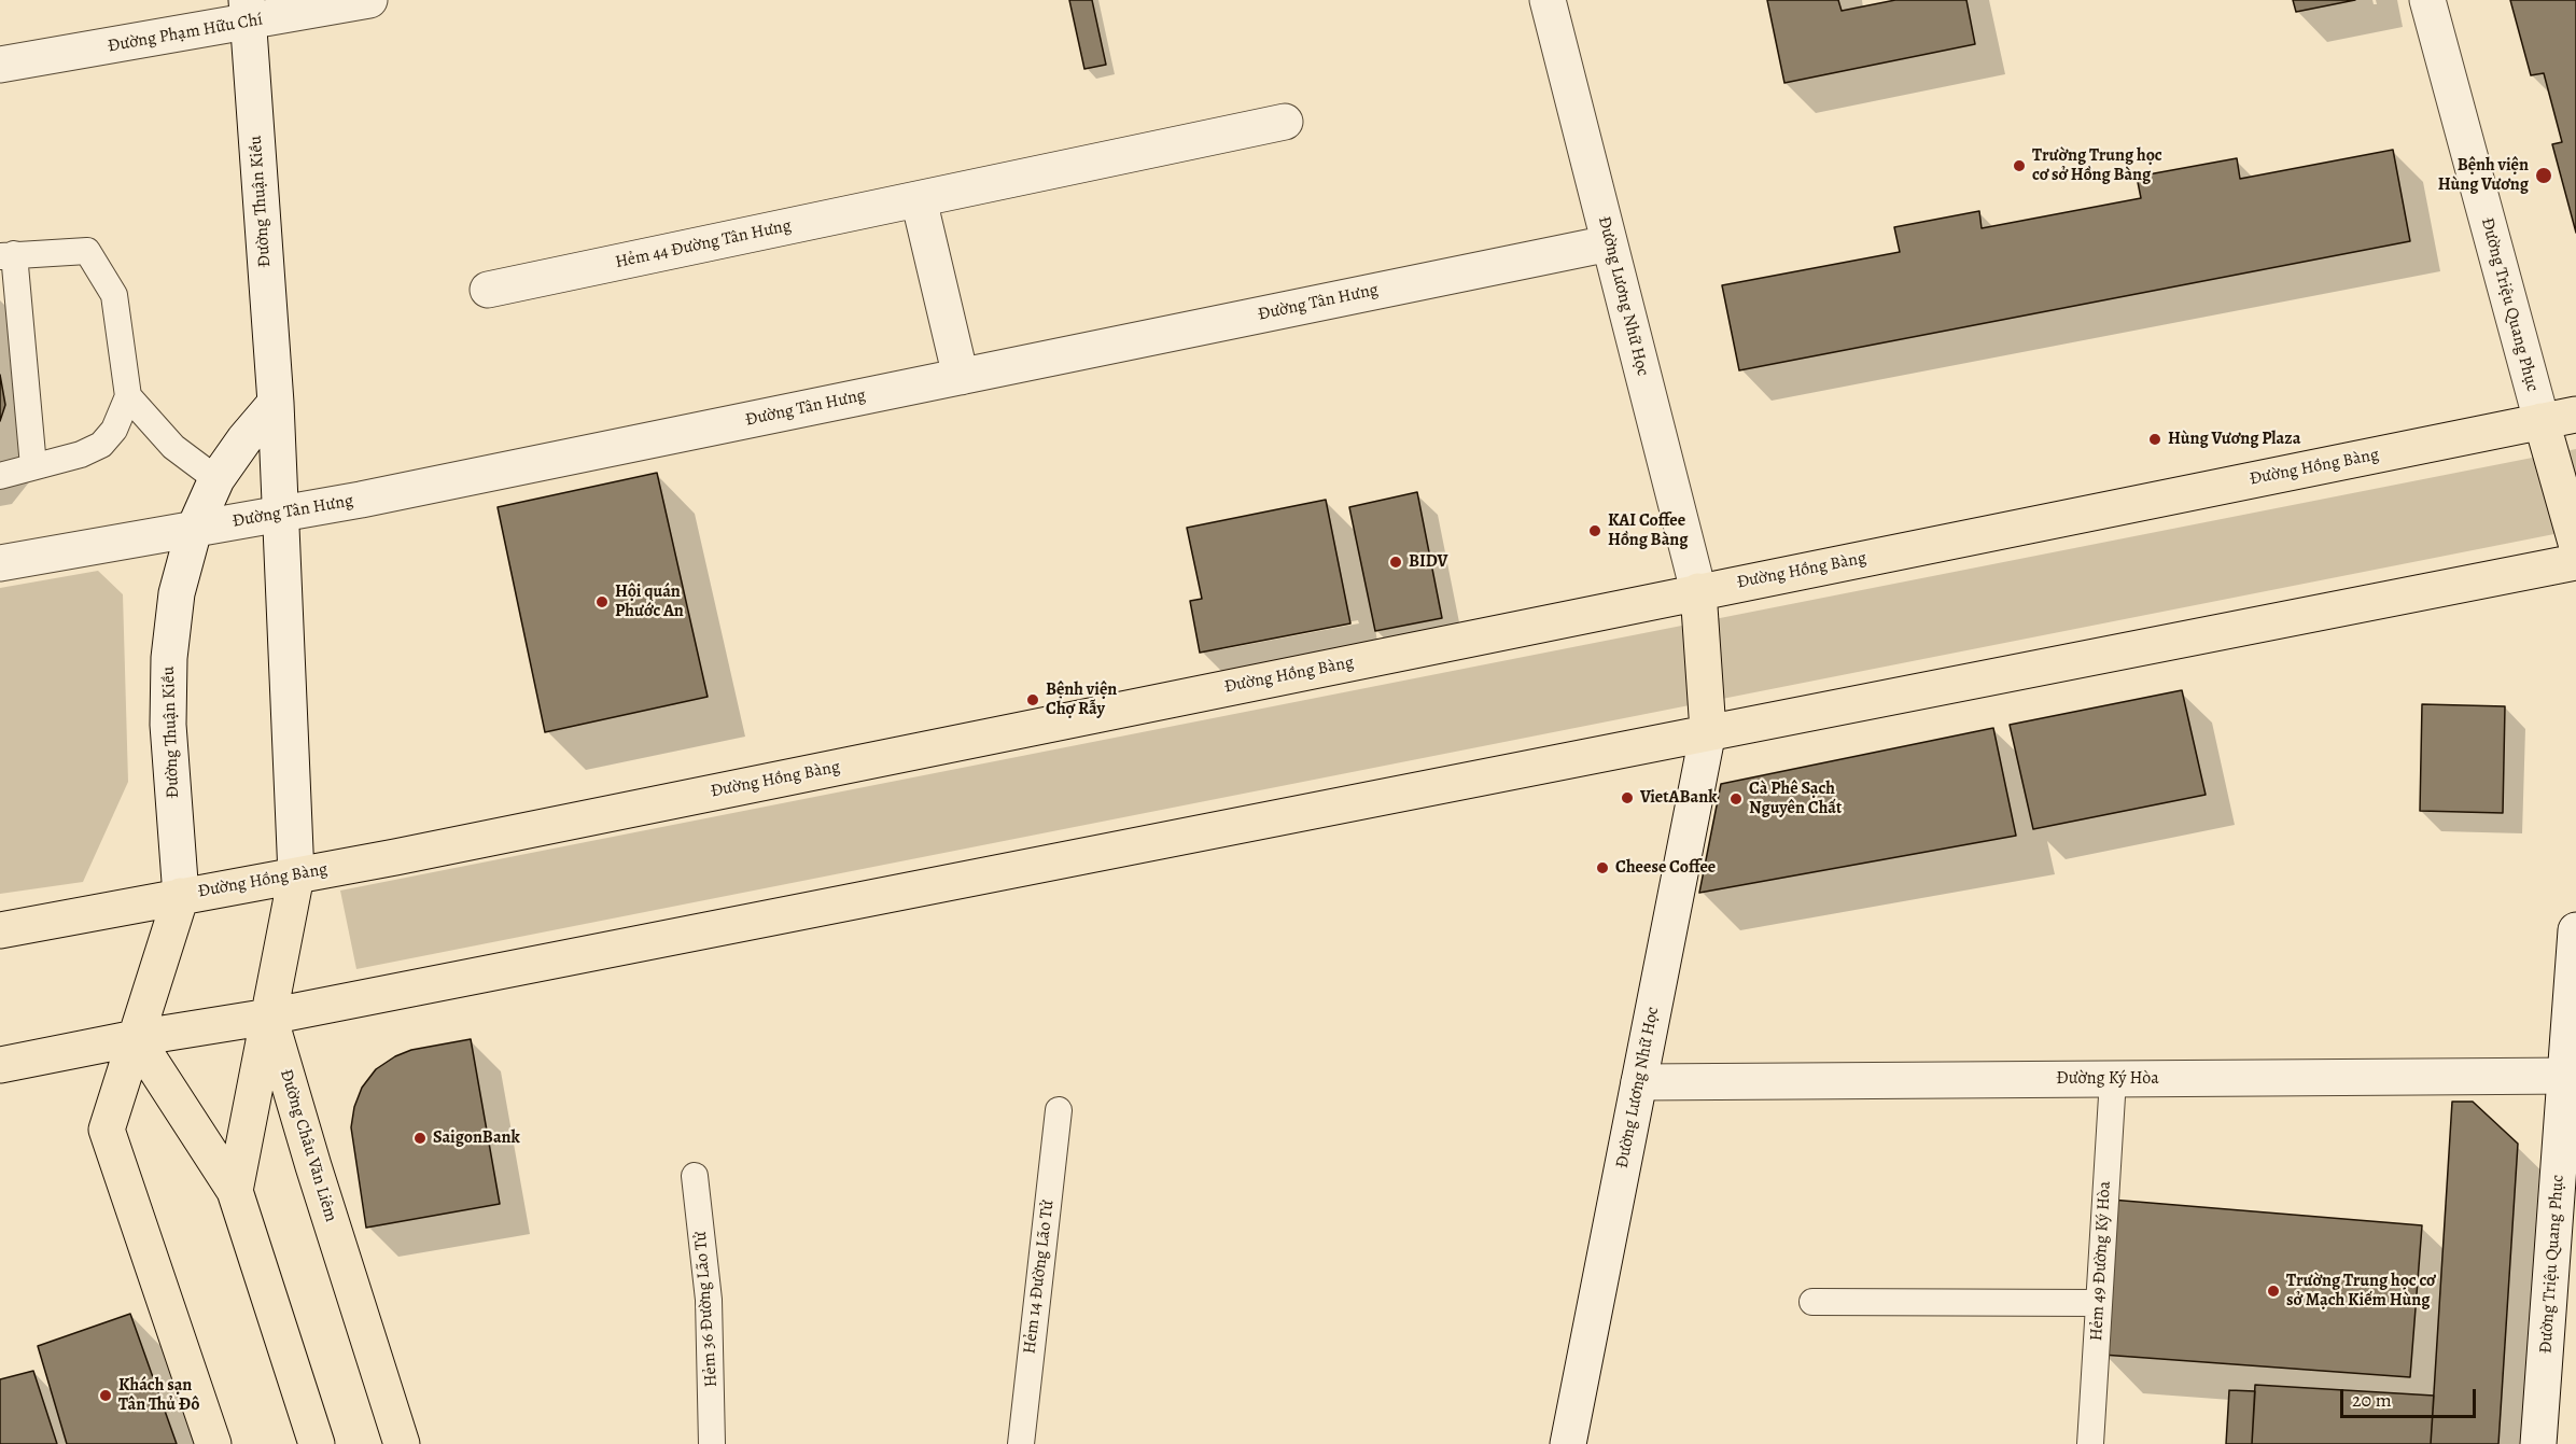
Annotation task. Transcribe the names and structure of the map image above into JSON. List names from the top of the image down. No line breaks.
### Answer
{"streets":{"main road":["Đường Hồng Bàng","Đường Châu Văn Liêm"],"street":["Đường Phạm Hữu Chí","Đường Thuận Kiều","Hẻm 44 Đường Tân Hưng","Đường Lương Nhữ Học","Đường Tân Hưng","Đường Triệu Quang Phục","Đường Ký Hòa"],"lane":["Hẻm 49 Đường Ký Hòa","Hẻm 14 Đường Lão Tử","Hẻm 36 Đường Lão Tử"]},"crossings":[["Đường Phạm Hữu Chí","Đường Thuận Kiều"],["Đường Thuận Kiều","Đường Tân Hưng"],["Đường Thuận Kiều","Đường Hồng Bàng"],["Đường Lương Nhữ Học","Đường Tân Hưng"],["Đường Lương Nhữ Học","Đường Hồng Bàng"],["Đường Lương Nhữ Học","Đường Ký Hòa"],["Đường Triệu Quang Phục","Đường Hồng Bàng"],["Đường Triệu Quang Phục","Đường Ký Hòa"],["Đường Ký Hòa","Hẻm 49 Đường Ký Hòa"]],"places":["Trường Trung học cơ sở Hồng Bàng","Bệnh viện Hùng Vương","Hùng Vương Plaza","KAI Coffee Hồng Bàng","BIDV","Hội quán Phước An","Bệnh viện Chợ Rẫy","VietABank","Cà Phê Sạch Nguyên Chất","Cheese Coffee","SaigonBank","Trường Trung học cơ sở Mạch Kiếm Hùng","Khách sạn Tân Thủ Đô"],"scale_bar":"20 m"}
